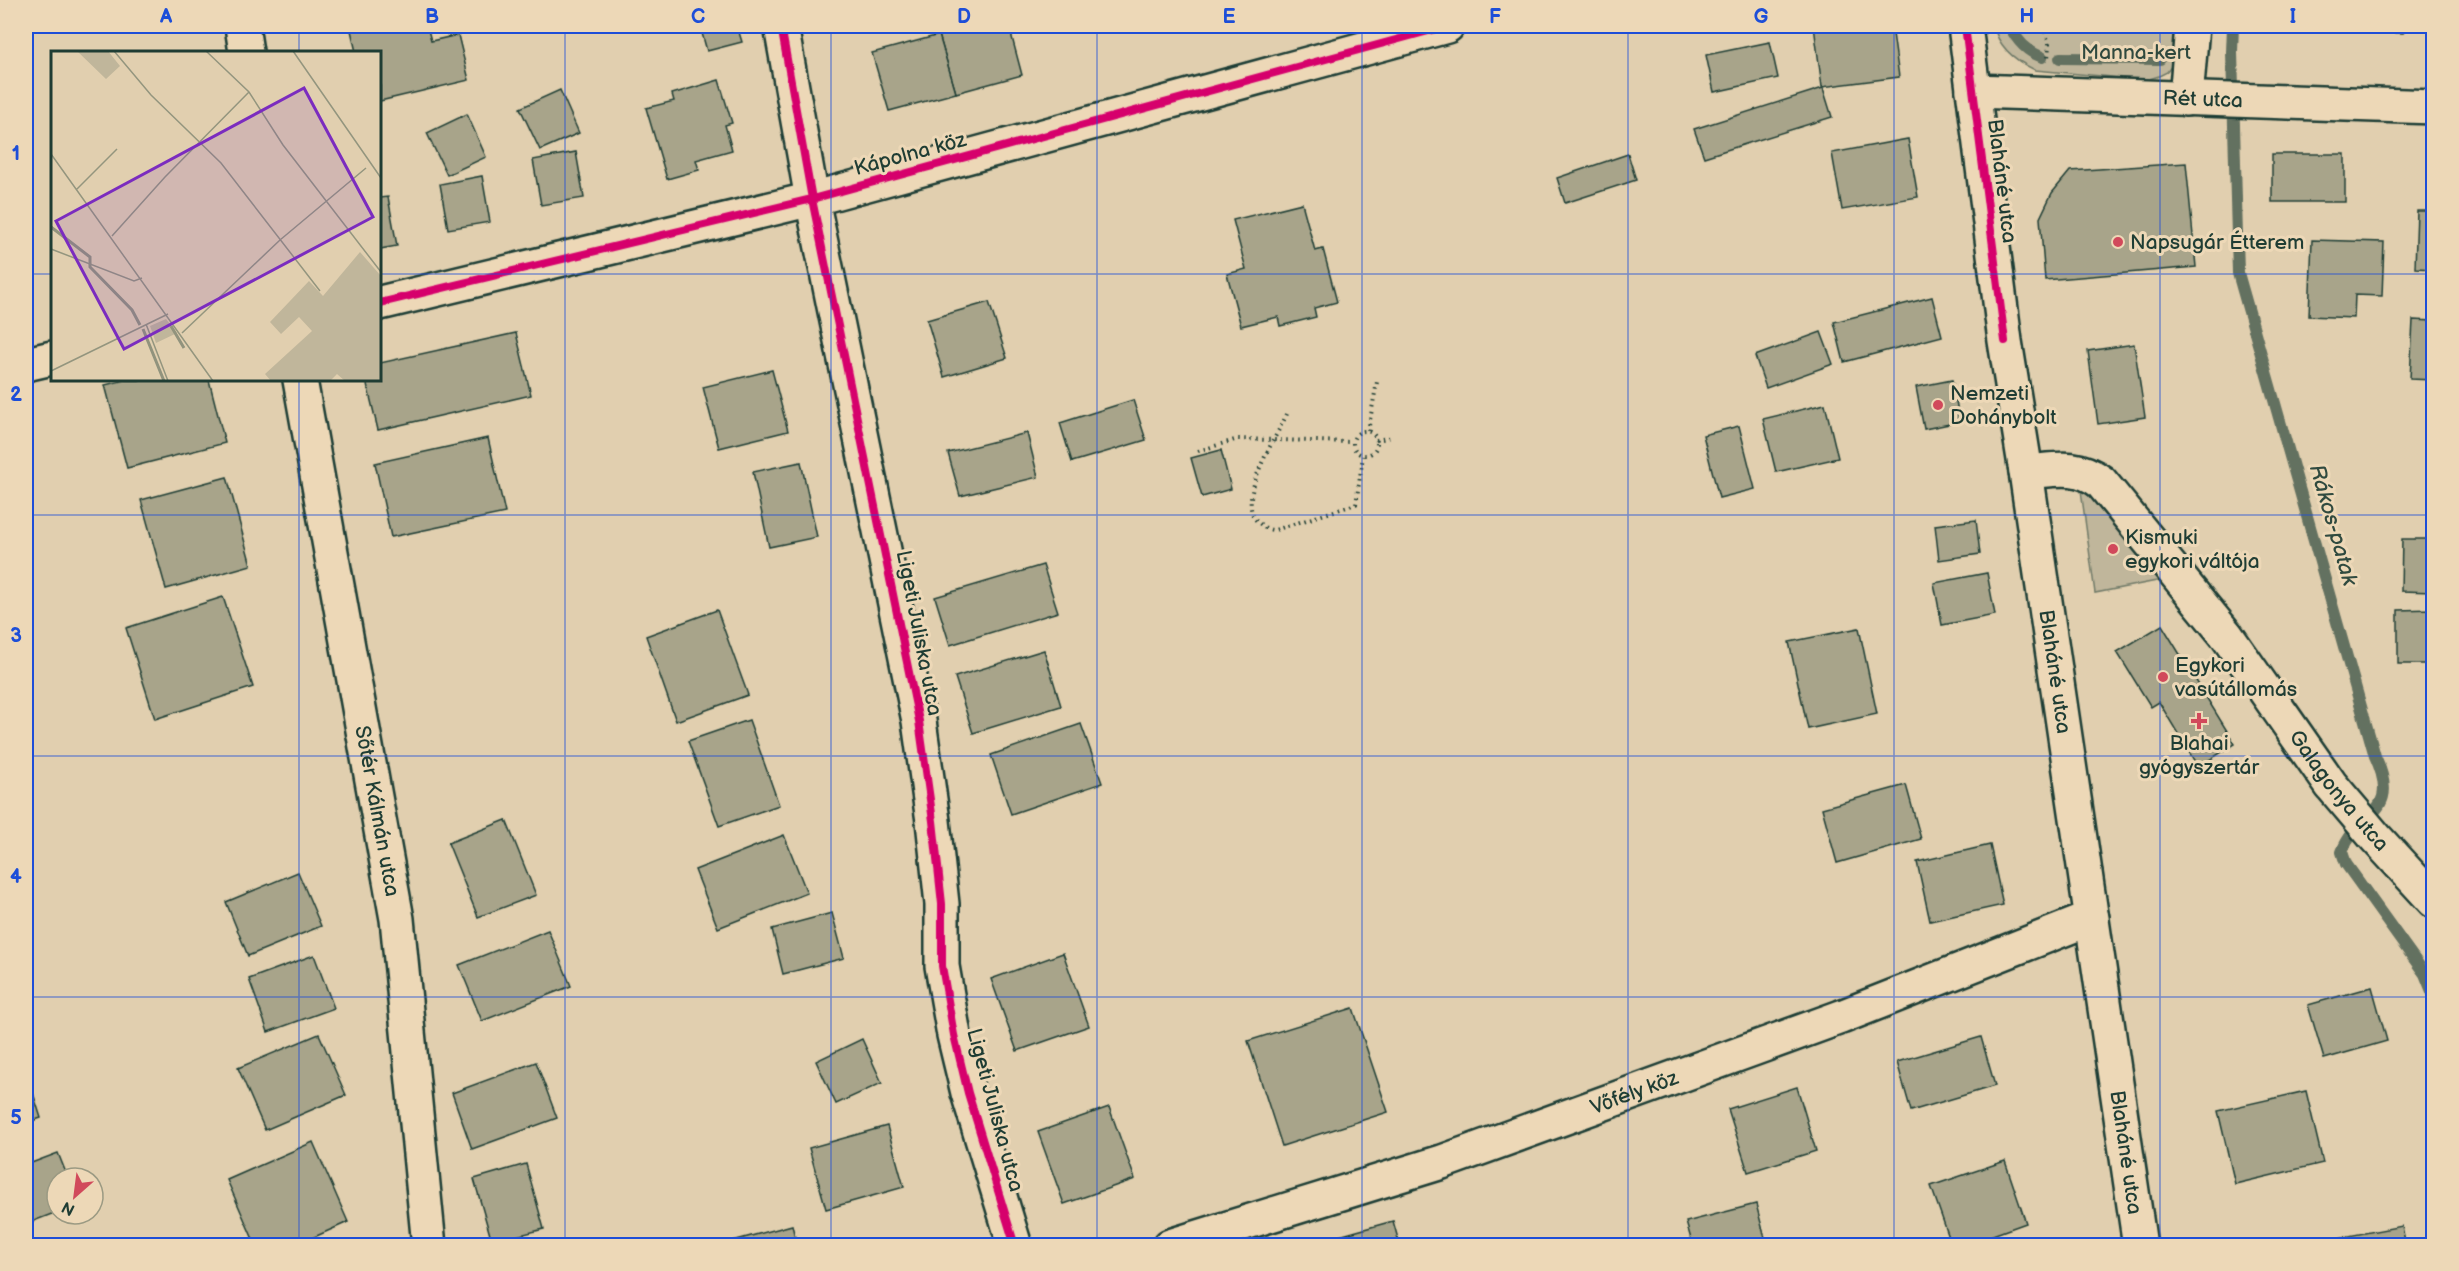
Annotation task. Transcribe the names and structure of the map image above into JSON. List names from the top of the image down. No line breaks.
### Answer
{"streets":{"street":["Rét utca","Kápolna köz","Blaháné utca","Ligeti Juliska utca","Galagonya utca","Sőtér Kálmán utca","Vőfély köz"]},"crossings":[["Rét utca","Blaháné utca"],["Kápolna köz","Ligeti Juliska utca"],["Blaháné utca","Galagonya utca"],["Blaháné utca","Vőfély köz"]],"water":["Rákos-patak"],"parks":["Manna-kert"],"places":{"other":["Napsugár Étterem","Nemzeti Dohánybolt","Kismuki egykori váltója","Egykori vasútállomás"],"health":["Blahai gyógyszertár"]},"north":"bottom left","grid":{"columns":["A","B","C","D","E","F","G","H","I"],"rows":["1","2","3","4","5"]}}
